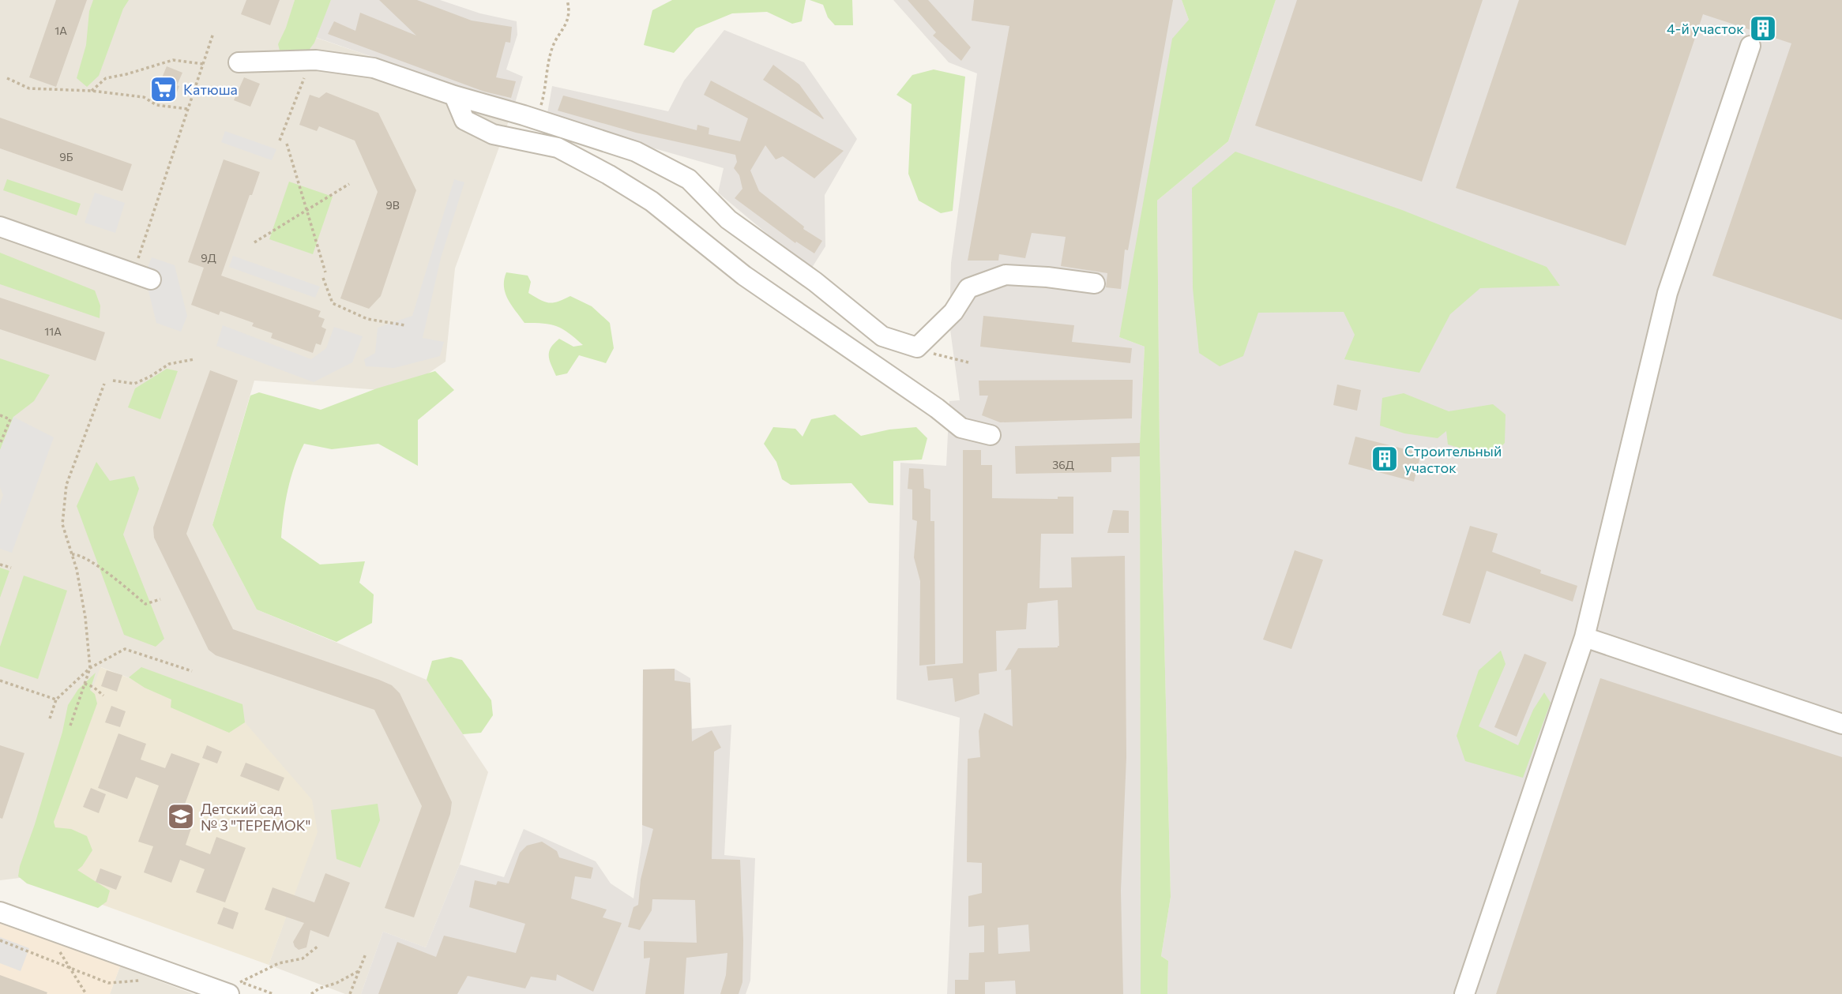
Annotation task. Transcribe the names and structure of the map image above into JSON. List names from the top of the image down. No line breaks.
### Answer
{"places":{"building":["4-й участок","Строительный участок"],"supermarket":["Катюша"],"school or university":["Детский сад № 3 \"ТЕРЕМОК\""]},"house_numbers":["1А","9Б","9В","9Д","11А","36Д"]}
